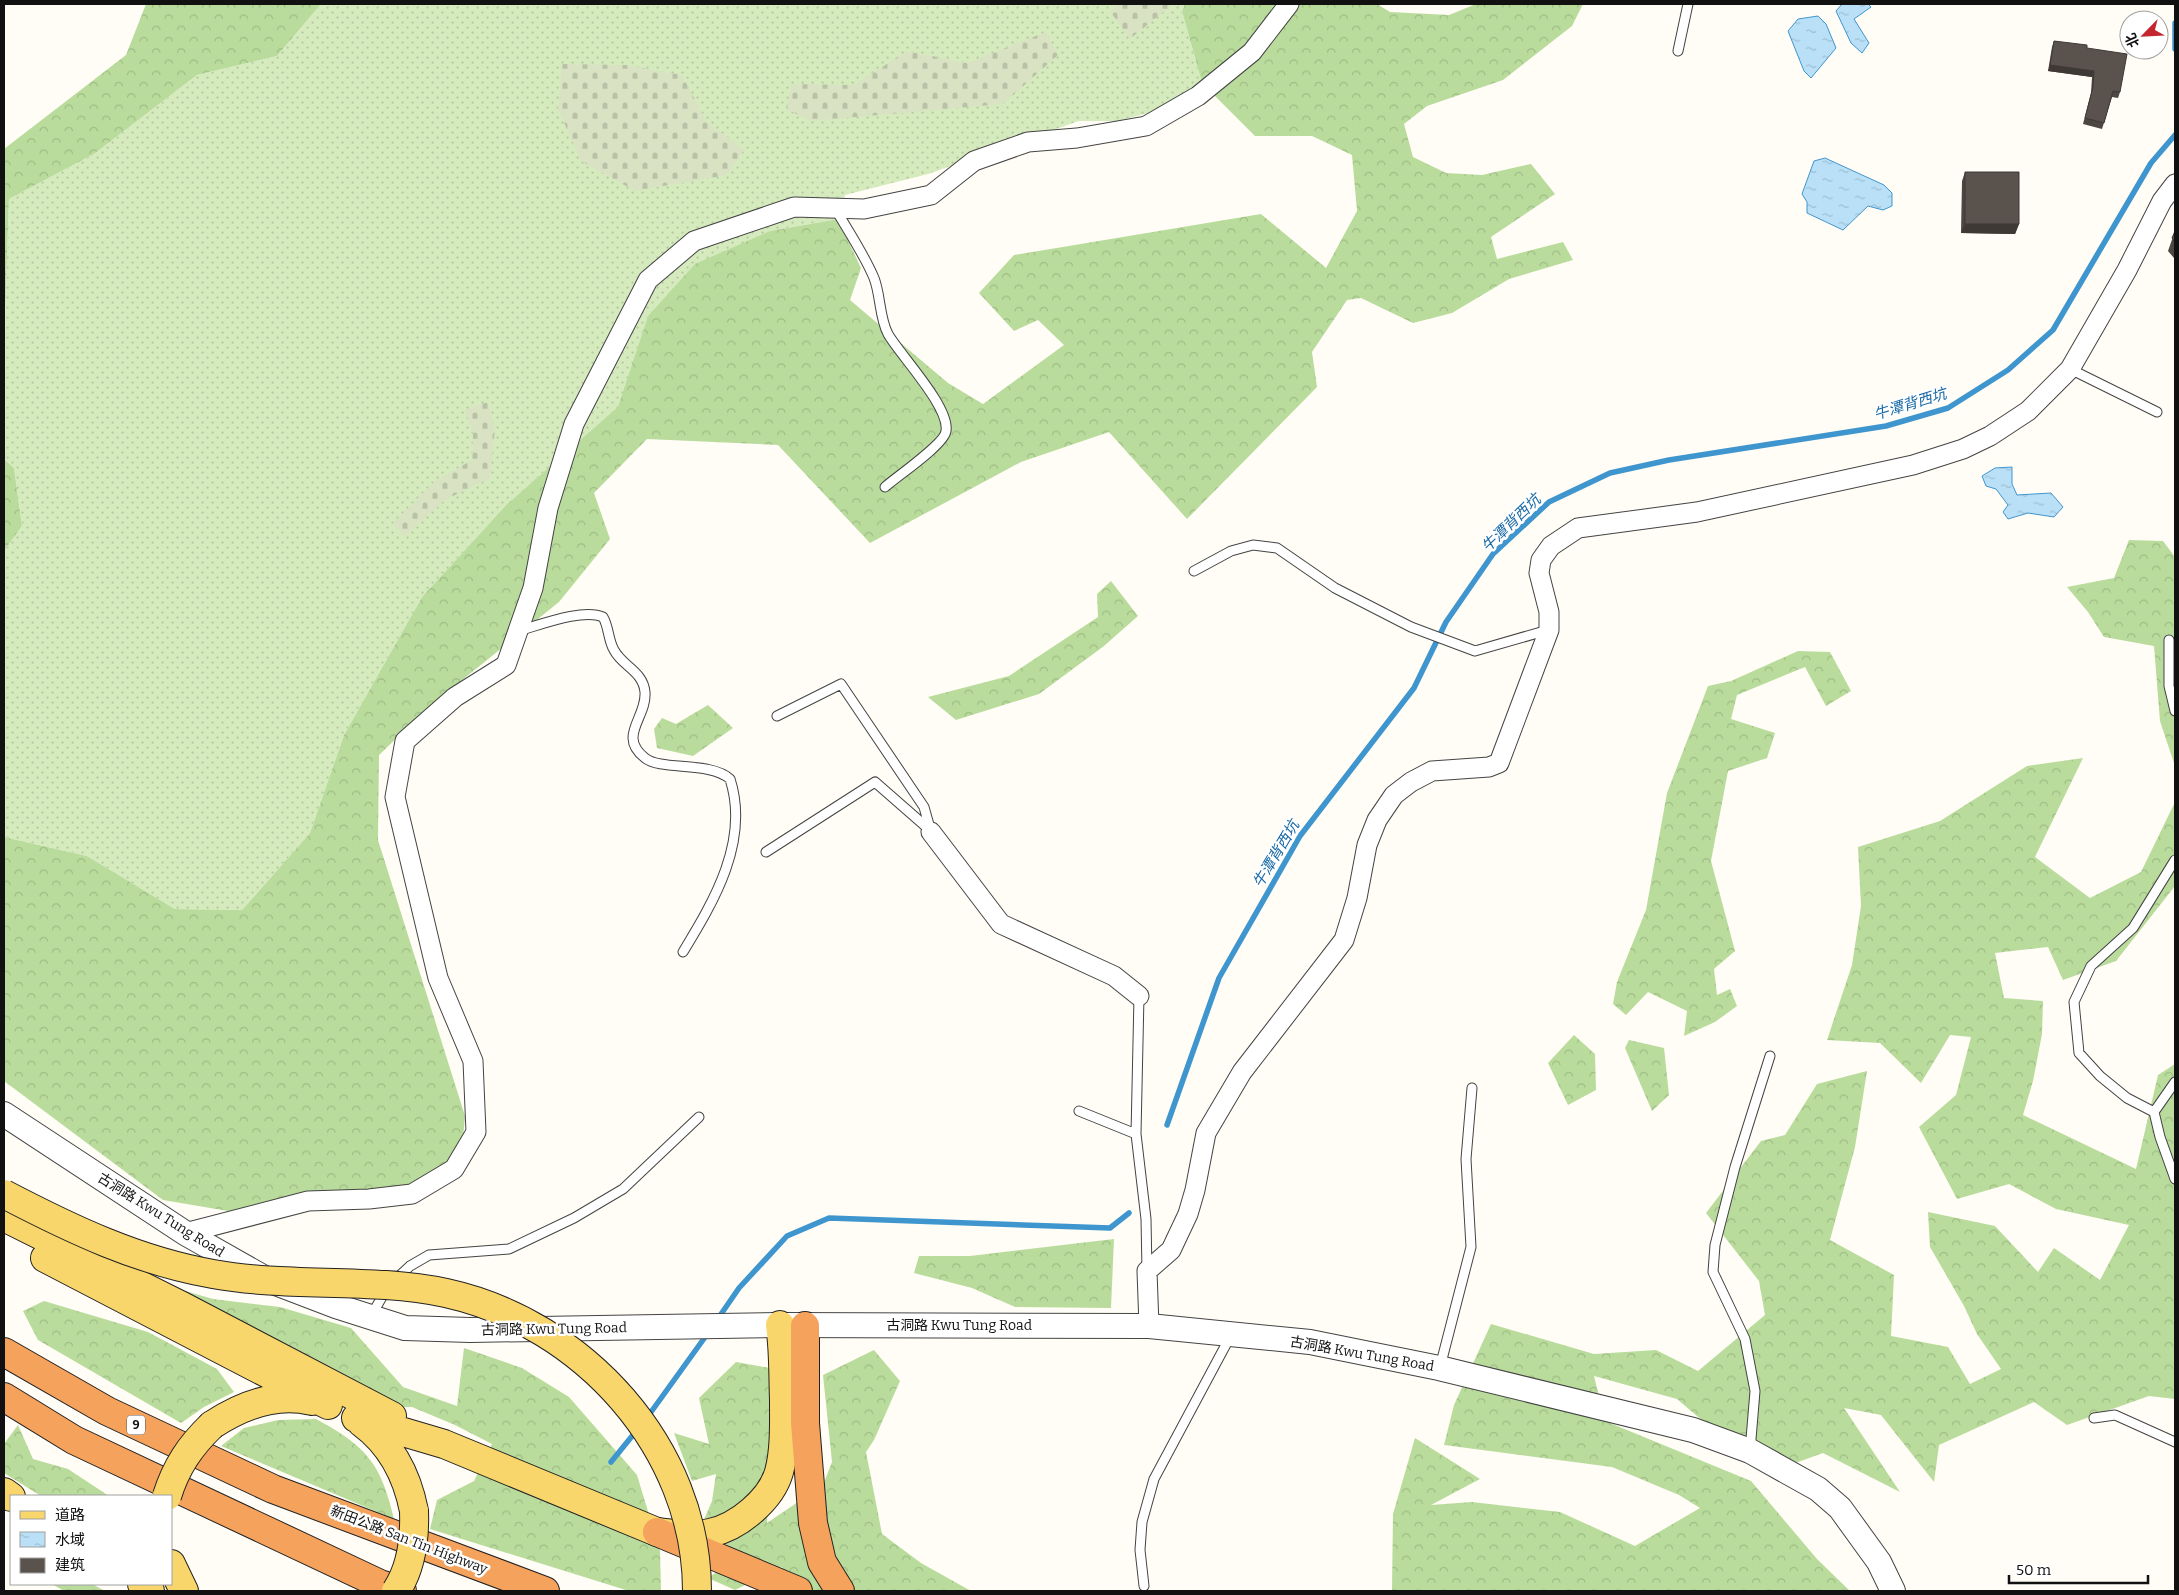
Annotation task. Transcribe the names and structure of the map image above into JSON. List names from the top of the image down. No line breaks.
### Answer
{"streets":{"highway":["9","新田公路 San Tin Highway"],"street":["古洞路 Kwu Tung Road"]},"water":["牛潭背西坑"],"legend":["道路","水域","建筑"],"scale_bar":"50 m","north":"bottom left"}
